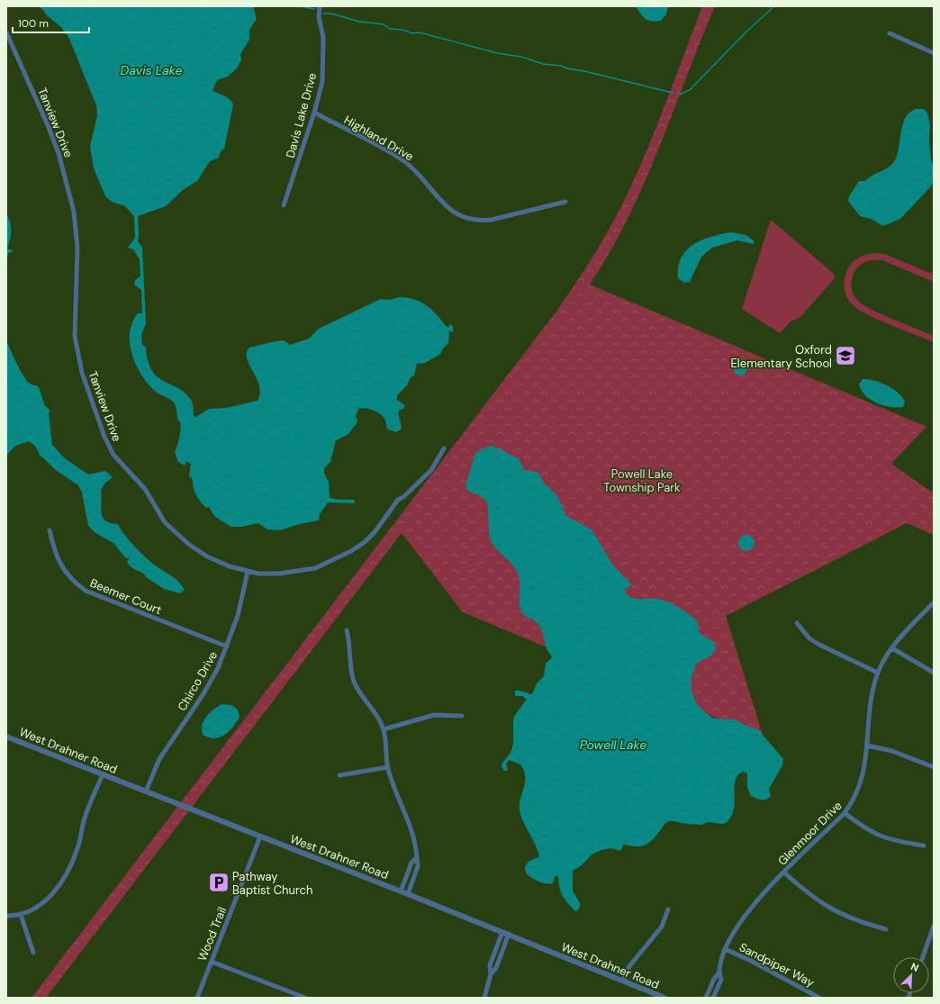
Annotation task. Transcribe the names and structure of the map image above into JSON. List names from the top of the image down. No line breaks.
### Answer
{"streets":{"street":["Davis Lake Drive","Tanview Drive","Highland Drive","Beemer Court","Chirco Drive","West Drahner Road","Glenmoor Drive","Wood Trail","Sandpiper Way"]},"crossings":[["Davis Lake Drive","Highland Drive"],["Tanview Drive","Chirco Drive"],["Beemer Court","Chirco Drive"],["Chirco Drive","West Drahner Road"],["West Drahner Road","Wood Trail"],["Glenmoor Drive","Sandpiper Way"]],"water":["Davis Lake","Powell Lake"],"parks":["Powell Lake Township Park"],"places":{"school or university":["Oxford Elementary School"],"parking":["Pathway Baptist Church"]},"scale_bar":"100 m","north":"top right"}
